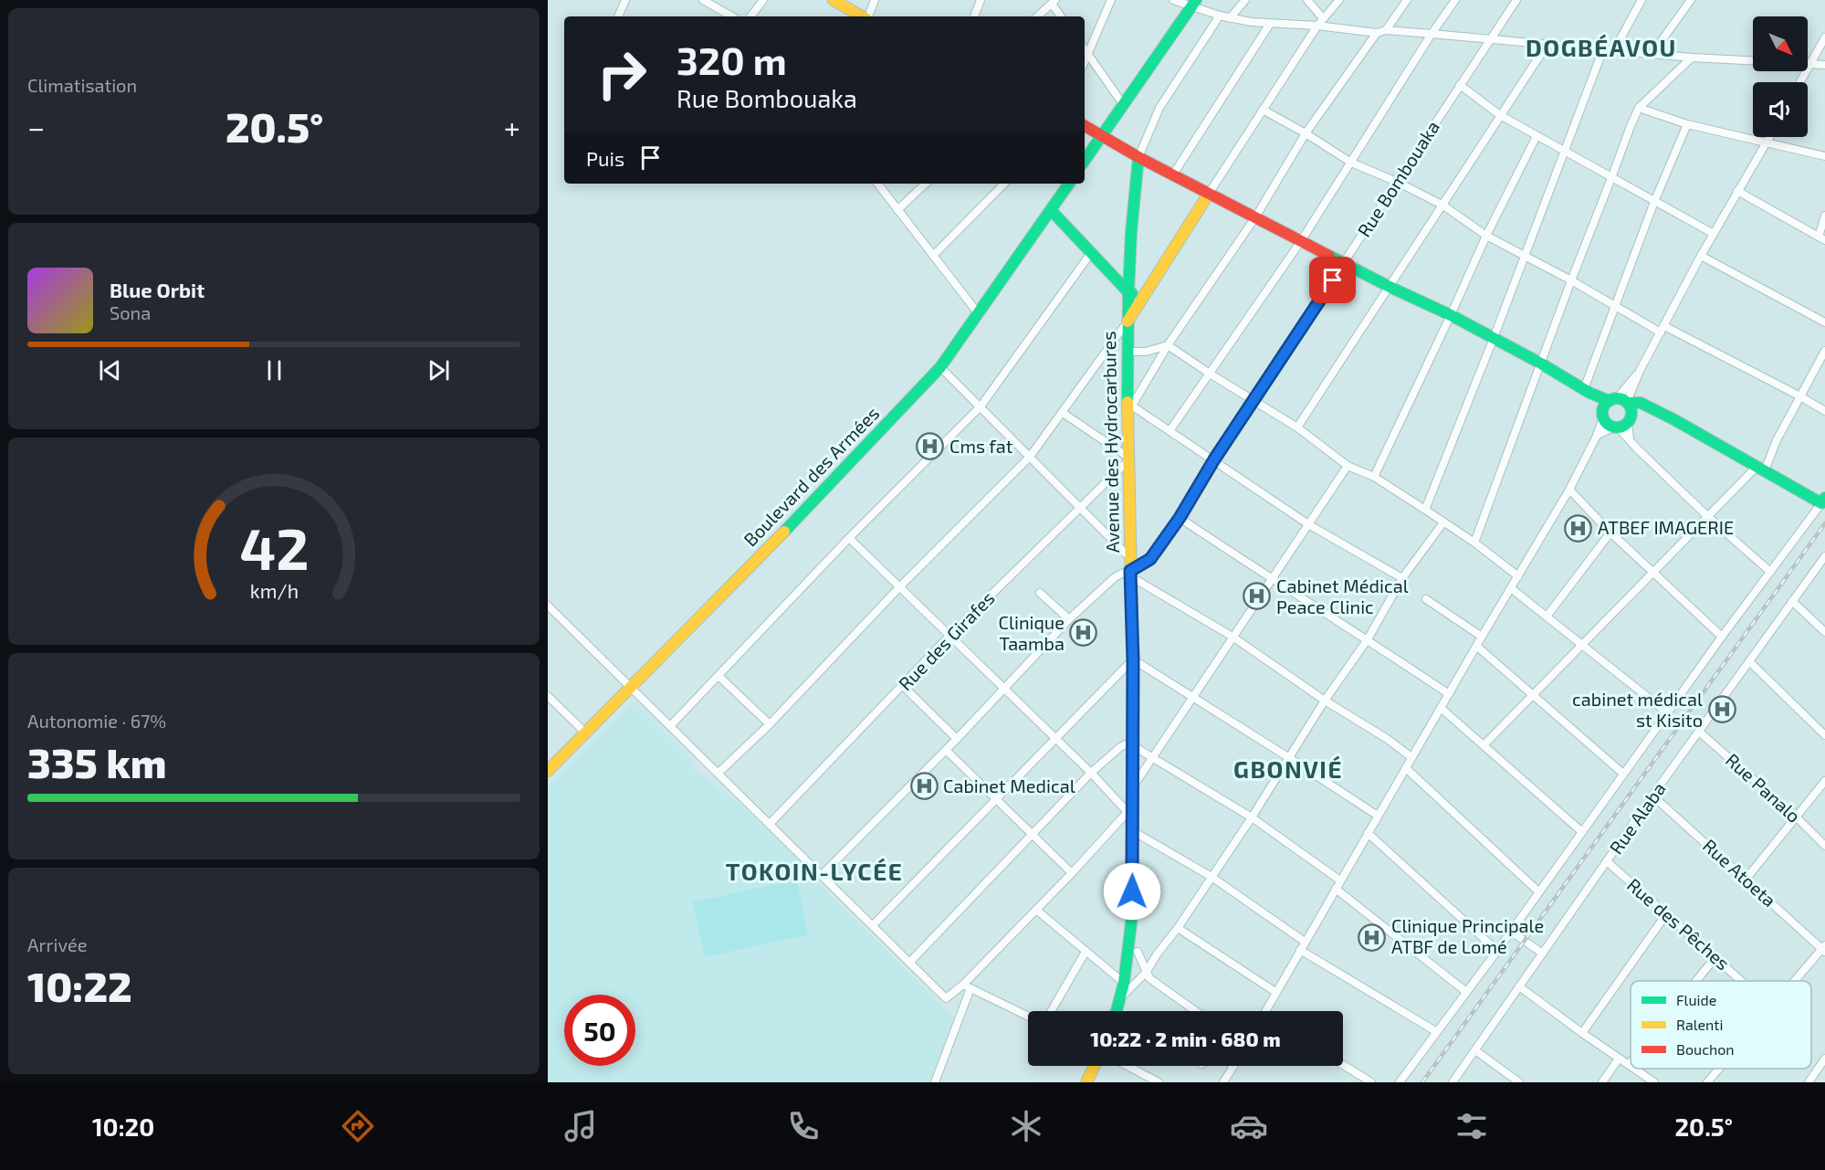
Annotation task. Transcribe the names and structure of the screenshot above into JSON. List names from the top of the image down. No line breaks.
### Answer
{"streets":{"main road":["Avenue des Hydrocarbures","Boulevard des Armées"],"street":["Rue Bombouaka","Rue des Girafes","Rue Panalo","Rue Alaba","Rue Atoeta","Rue des Pêches"]},"crossings":[["Rue Bombouaka","Avenue des Hydrocarbures"],["Avenue des Hydrocarbures","Rue des Girafes"],["Rue Panalo","Rue Alaba"],["Rue Alaba","Rue Atoeta"],["Rue Alaba","Rue des Pêches"]],"districts":["DOGBÉAVOU","GBONVIÉ","TOKOIN-LYCÉE"],"places":{"hospital":["Cms fat","ATBEF IMAGERIE","Cabinet Médical Peace Clinic","Clinique Taamba","cabinet médical st Kisito","Cabinet Medical","Clinique Principale ATBF de Lomé"]},"legend":["Fluide","Ralenti","Bouchon"],"north":"bottom right","page":{"tile":["Climatisation",["Autonomie · 67%","335 km"],["Arrivée","10:22"]],"turn":["320 m","Rue Bombouaka"],"heat":["−","20.5°","+"],"then":"Puis","song":["Blue Orbit","Sona"],"limit":"50","trip":"10:22 · 2 min · 680 m","tabs":["10:20","20.5°"],"gauge":["42","km/h"]}}
